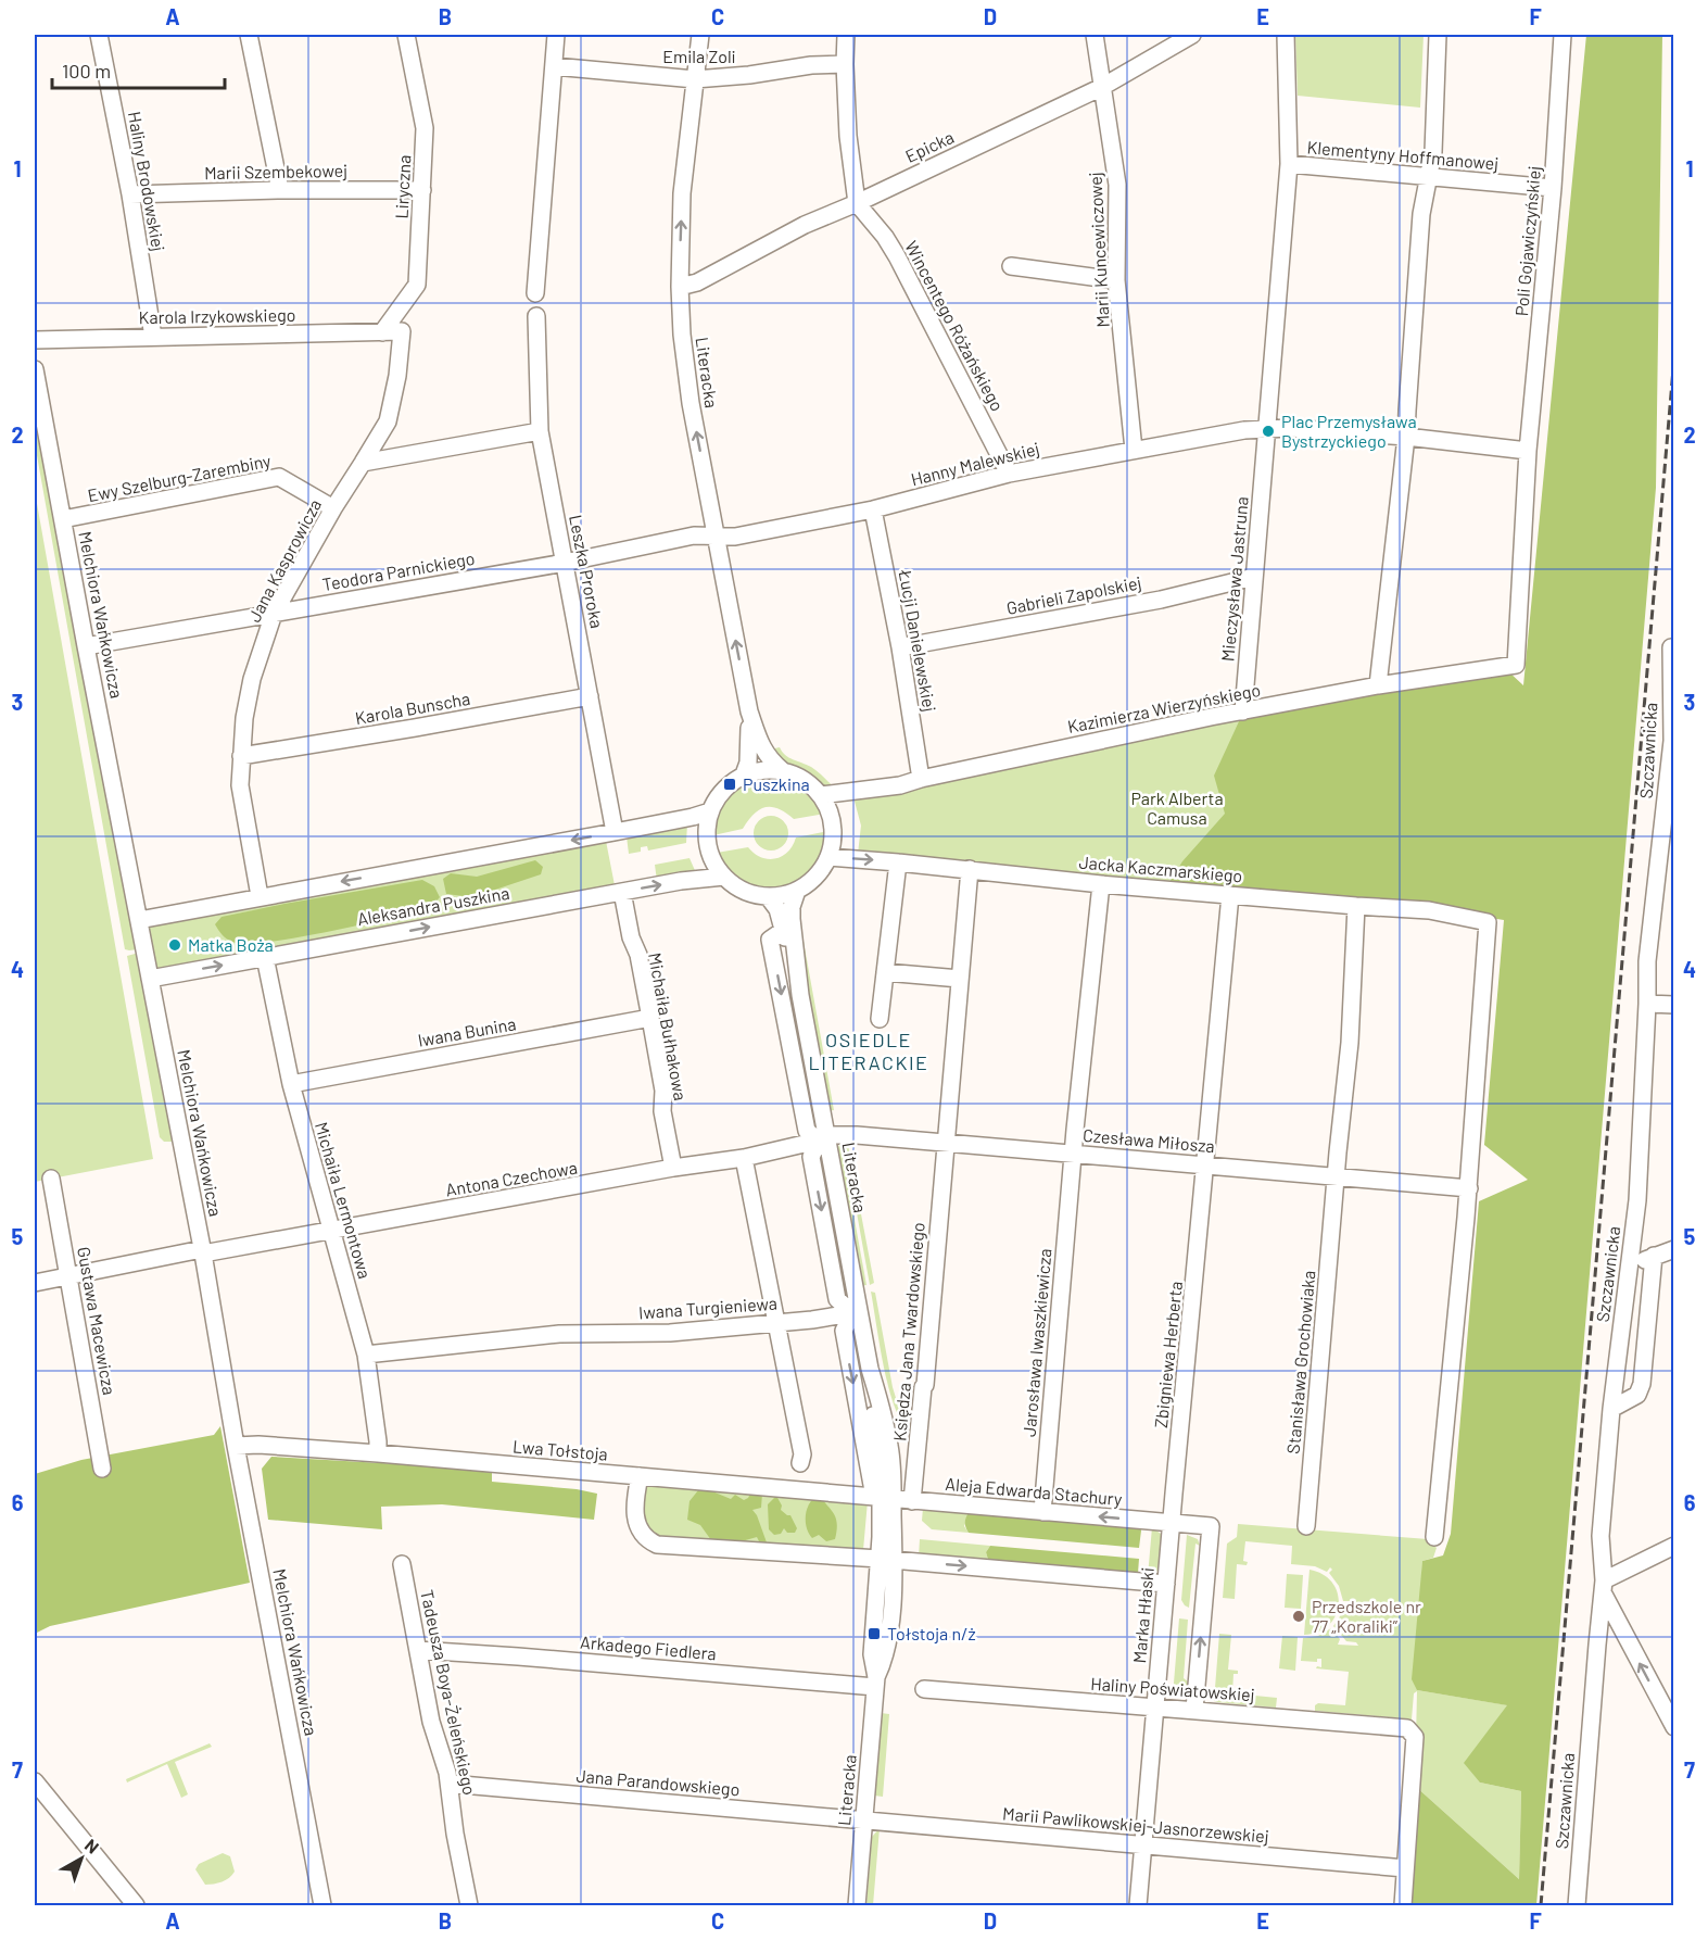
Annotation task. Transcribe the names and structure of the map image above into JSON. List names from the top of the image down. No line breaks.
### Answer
{"streets":{"street":["Emila Zoli","Epicka","Klementyny Hoffmanowej","Marii Szembekowej","Haliny Brodowskiej","Liryczna","Poli Gojawiczyńskiej","Marii Kuncewiczowej","Karola Irzykowskiego","Wincentego Różańskiego","Literacka","Hanny Malewskiej","Ewy Szelburg-Zarembiny","Jana Kasprowicza","Teodora Parnickiego","Leszka Proroka","Mieczysława Jastruna","Gabrieli Zapolskiej","Melchiora Wańkowicza","Łucji Danielewskiej","Karola Bunscha","Kazimierza Wierzyńskiego","Szczawnicka","Jacka Kaczmarskiego","Aleksandra Puszkina","Michaiła Bułhakowa","Iwana Bunina","Czesława Miłosza","Antona Czechowa","Michaiła Lermontowa","Iwana Turgieniewa","Gustawa Macewicza","Księdza Jana Twardowskiego","Jarosława Iwaszkiewicza","Zbigniewa Herberta","Stanisława Grochowiaka","Lwa Tołstoja","Aleja Edwarda Stachury","Marka Hłaski","Arkadego Fiedlera","Haliny Poświatowskiej","Tadeusza Boya-Żeleńskiego","Jana Parandowskiego","Marii Pawlikowskiej-Jasnorzewskiej"]},"crossings":[["Emila Zoli","Literacka"],["Epicka","Marii Kuncewiczowej"],["Epicka","Wincentego Różańskiego"],["Epicka","Literacka"],["Klementyny Hoffmanowej","Poli Gojawiczyńskiej"],["Klementyny Hoffmanowej","Mieczysława Jastruna"],["Marii Szembekowej","Haliny Brodowskiej"],["Marii Szembekowej","Liryczna"],["Haliny Brodowskiej","Karola Irzykowskiego"],["Liryczna","Karola Irzykowskiego"],["Poli Gojawiczyńskiej","Kazimierza Wierzyńskiego"],["Marii Kuncewiczowej","Hanny Malewskiej"],["Karola Irzykowskiego","Jana Kasprowicza"],["Wincentego Różańskiego","Hanny Malewskiej"],["Literacka","Hanny Malewskiej"],["Literacka","Teodora Parnickiego"],["Literacka","Kazimierza Wierzyńskiego"],["Literacka","Jacka Kaczmarskiego"],["Literacka","Aleksandra Puszkina"],["Literacka","Czesława Miłosza"],["Literacka","Antona Czechowa"],["Literacka","Iwana Turgieniewa"],["Literacka","Lwa Tołstoja"],["Literacka","Aleja Edwarda Stachury"],["Literacka","Arkadego Fiedlera"],["Literacka","Jana Parandowskiego"],["Literacka","Marii Pawlikowskiej-Jasnorzewskiej"],["Hanny Malewskiej","Teodora Parnickiego"],["Hanny Malewskiej","Mieczysława Jastruna"],["Hanny Malewskiej","Łucji Danielewskiej"],["Ewy Szelburg-Zarembiny","Jana Kasprowicza"],["Ewy Szelburg-Zarembiny","Melchiora Wańkowicza"],["Jana Kasprowicza","Teodora Parnickiego"],["Jana Kasprowicza","Karola Bunscha"],["Teodora Parnickiego","Leszka Proroka"],["Teodora Parnickiego","Melchiora Wańkowicza"],["Leszka Proroka","Karola Bunscha"],["Mieczysława Jastruna","Gabrieli Zapolskiej"],["Mieczysława Jastruna","Kazimierza Wierzyńskiego"],["Gabrieli Zapolskiej","Łucji Danielewskiej"],["Melchiora Wańkowicza","Aleksandra Puszkina"],["Melchiora Wańkowicza","Antona Czechowa"],["Melchiora Wańkowicza","Lwa Tołstoja"],["Łucji Danielewskiej","Kazimierza Wierzyńskiego"],["Kazimierza Wierzyńskiego","Jacka Kaczmarskiego"],["Kazimierza Wierzyńskiego","Aleksandra Puszkina"],["Jacka Kaczmarskiego","Aleksandra Puszkina"],["Jacka Kaczmarskiego","Czesława Miłosza"],["Jacka Kaczmarskiego","Księdza Jana Twardowskiego"],["Jacka Kaczmarskiego","Jarosława Iwaszkiewicza"],["Jacka Kaczmarskiego","Zbigniewa Herberta"],["Jacka Kaczmarskiego","Stanisława Grochowiaka"],["Aleksandra Puszkina","Michaiła Bułhakowa"],["Aleksandra Puszkina","Michaiła Lermontowa"],["Michaiła Bułhakowa","Iwana Bunina"],["Michaiła Bułhakowa","Antona Czechowa"],["Iwana Bunina","Michaiła Lermontowa"],["Czesława Miłosza","Antona Czechowa"],["Czesława Miłosza","Księdza Jana Twardowskiego"],["Czesława Miłosza","Jarosława Iwaszkiewicza"],["Czesława Miłosza","Zbigniewa Herberta"],["Czesława Miłosza","Stanisława Grochowiaka"],["Antona Czechowa","Michaiła Lermontowa"],["Antona Czechowa","Gustawa Macewicza"],["Michaiła Lermontowa","Iwana Turgieniewa"],["Michaiła Lermontowa","Lwa Tołstoja"],["Księdza Jana Twardowskiego","Aleja Edwarda Stachury"],["Jarosława Iwaszkiewicza","Aleja Edwarda Stachury"],["Zbigniewa Herberta","Aleja Edwarda Stachury"],["Zbigniewa Herberta","Marka Hłaski"],["Lwa Tołstoja","Aleja Edwarda Stachury"],["Aleja Edwarda Stachury","Marka Hłaski"],["Aleja Edwarda Stachury","Haliny Poświatowskiej"],["Marka Hłaski","Haliny Poświatowskiej"],["Marka Hłaski","Marii Pawlikowskiej-Jasnorzewskiej"],["Arkadego Fiedlera","Tadeusza Boya-Żeleńskiego"],["Haliny Poświatowskiej","Marii Pawlikowskiej-Jasnorzewskiej"],["Tadeusza Boya-Żeleńskiego","Jana Parandowskiego"],["Jana Parandowskiego","Marii Pawlikowskiej-Jasnorzewskiej"]],"districts":["OSIEDLE LITERACKIE"],"parks":["Park Alberta Camusa"],"places":{"other":["Plac Przemysława Bystrzyckiego","Matka Boża","Przedszkole nr 77 „Koraliki”"],"transit":["Puszkina","Tołstoja n/ż"]},"scale_bar":"100 m","north":"top right","grid":{"columns":["A","B","C","D","E","F"],"rows":["1","2","3","4","5","6","7"]}}
